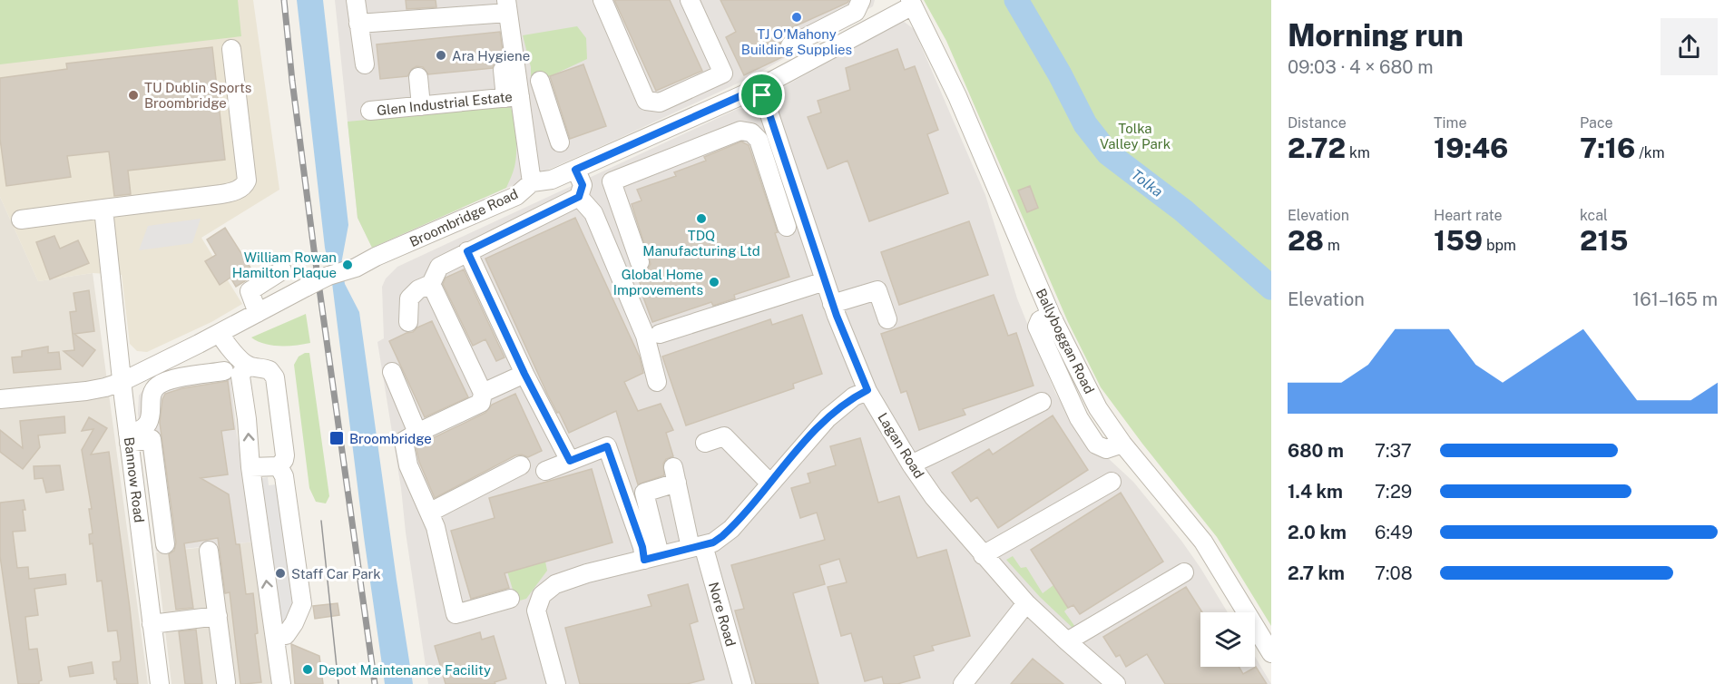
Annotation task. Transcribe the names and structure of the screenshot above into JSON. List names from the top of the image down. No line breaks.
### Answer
{"streets":{"street":["Glen Industrial Estate","Broombridge Road","Ballyboggan Road","Lagan Road","Bannow Road","Nore Road"]},"crossings":[["Glen Industrial Estate","Broombridge Road"],["Broombridge Road","Ballyboggan Road"],["Broombridge Road","Lagan Road"],["Broombridge Road","Bannow Road"]],"water":["Tolka"],"parks":["Tolka Valley Park"],"places":{"other":["TJ O'Mahony Building Supplies","Ara Hygiene","TU Dublin Sports Broombridge","TDQ Manufacturing Ltd","William Rowan Hamilton Plaque","Global Home Improvements","Staff Car Park","Depot Maintenance Facility"],"transit":["Broombridge"]},"page":{"heading":["Morning run","09:03 · 4 × 680 m"],"stats":[["Distance","2.72 km"],["Time","19:46"],["Pace","7:16 /km"],["Elevation","28 m"],["Heart rate","159 bpm"],["kcal","215"]],"chart":["Elevation","161–165 m"],"list":[{"name":"680 m","note":"7:37"},{"name":"1.4 km","note":"7:29"},{"name":"2.0 km","note":"6:49"},{"name":"2.7 km","note":"7:08"}]}}
